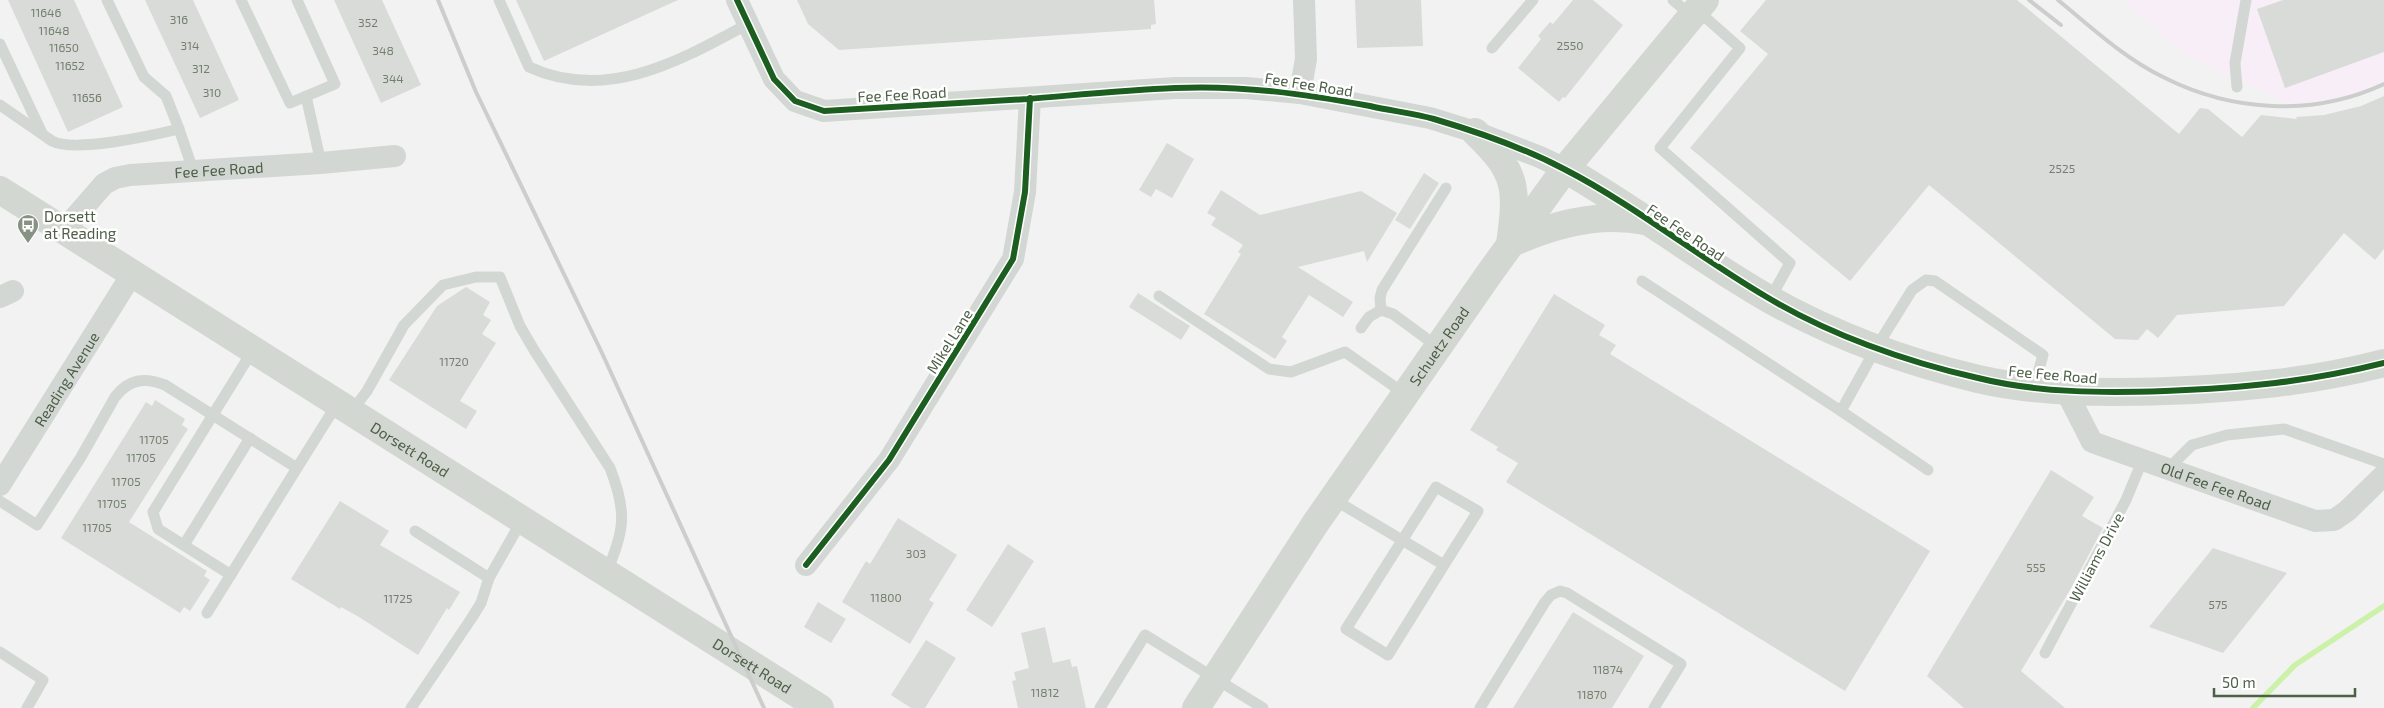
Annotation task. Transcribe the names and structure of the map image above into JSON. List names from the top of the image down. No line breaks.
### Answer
{"streets":{"main road":["Fee Fee Road","Schuetz Road","Dorsett Road"],"street":["Mikel Lane","Reading Avenue","Old Fee Fee Road"],"lane":["Williams Drive"]},"crossings":[["Fee Fee Road","Mikel Lane"],["Fee Fee Road","Schuetz Road"],["Fee Fee Road","Dorsett Road"],["Fee Fee Road","Old Fee Fee Road"],["Reading Avenue","Dorsett Road"],["Old Fee Fee Road","Williams Drive"]],"places":{"bus stop":["Dorsett at Reading"]},"house_numbers":["11646","316","352","11648","314","2550","11650","348","11652","312","344","310","11656","2525","11720","11705","11705","11705","11705","11705","303","555","11800","11725","575","11874","11812","11870"],"scale_bar":"50 m"}
